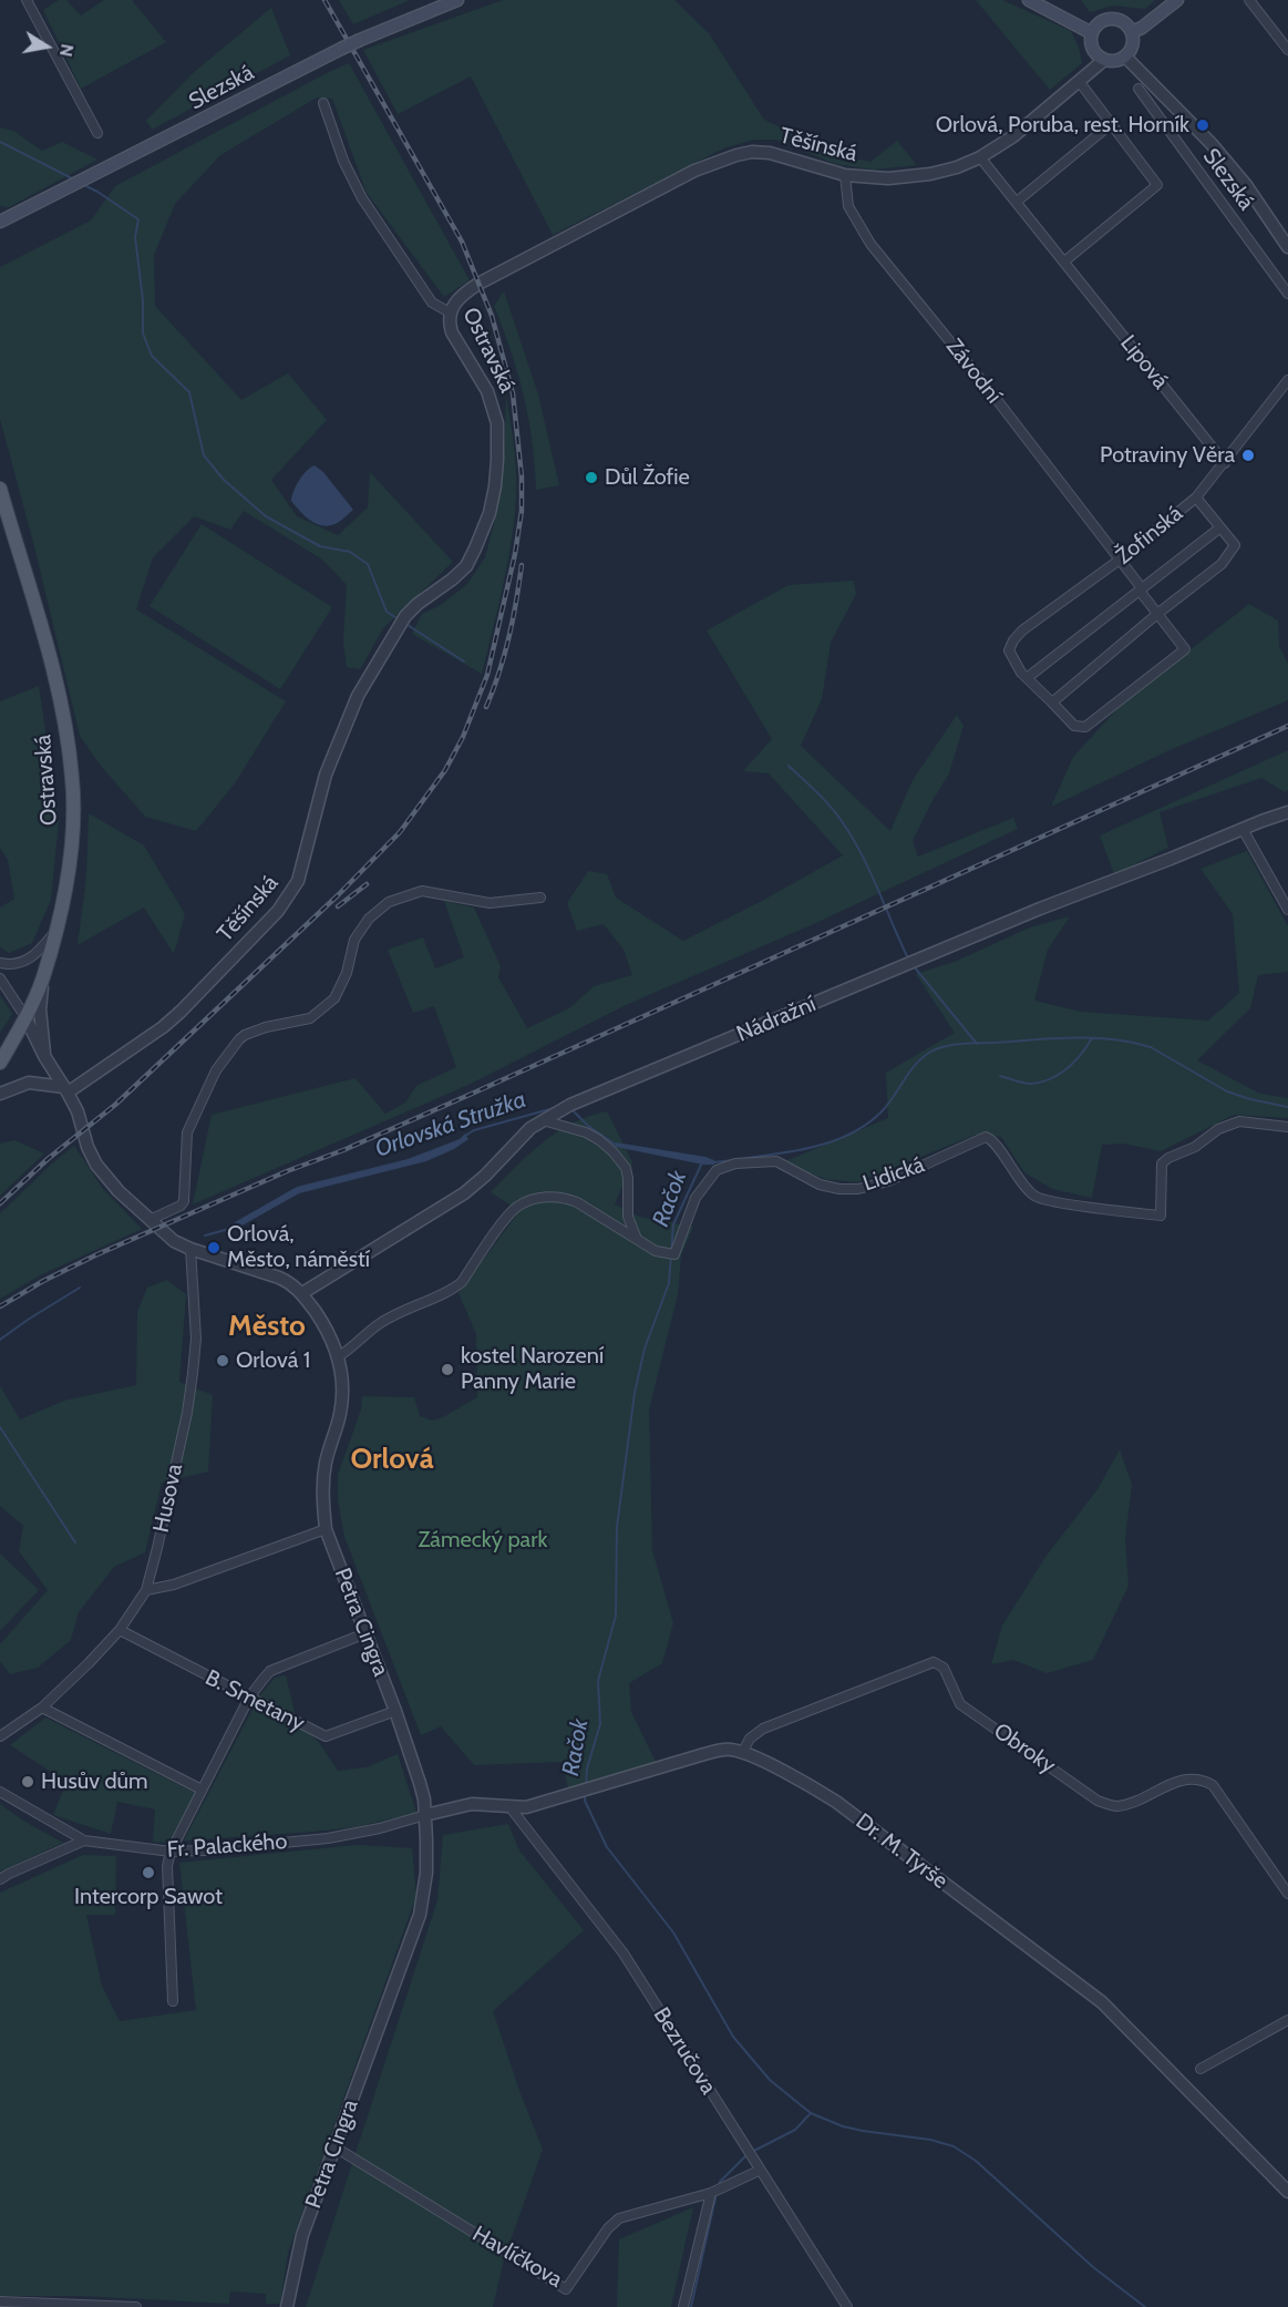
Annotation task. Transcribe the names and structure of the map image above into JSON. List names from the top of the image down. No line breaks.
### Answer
{"streets":{"main road":["Slezská","Ostravská"],"street":["Těšínská","Lipová","Závodní","Žofinská","Nádražní","Lidická","Husova","Petra Cingra","B. Smetany","Obroky","Fr. Palackého","Dr. M. Tyrše","Bezručova","Havlíčkova"]},"crossings":[["Slezská","Těšínská"],["Těšínská","Ostravská"],["Těšínská","Lipová"],["Těšínská","Závodní"],["Těšínská","Petra Cingra"],["Ostravská","Petra Cingra"],["Lipová","Žofinská"],["Závodní","Žofinská"],["Nádražní","Petra Cingra"],["Lidická","Petra Cingra"],["Husova","Petra Cingra"],["Husova","B. Smetany"],["Petra Cingra","B. Smetany"],["Petra Cingra","Fr. Palackého"],["Petra Cingra","Dr. M. Tyrše"],["Petra Cingra","Havlíčkova"],["Obroky","Dr. M. Tyrše"],["Fr. Palackého","Dr. M. Tyrše"],["Dr. M. Tyrše","Bezručova"],["Bezručova","Havlíčkova"]],"districts":["Město","Orlová"],"water":["Orlovská Stružka","Račok"],"parks":["Zámecký park"],"places":["Orlová, Poruba, rest. Horník","Potraviny Věra","Důl Žofie","Orlová, Město, náměstí","Orlová 1","kostel Narození Panny Marie","Husův dům","Intercorp Sawot"],"north":"right"}
